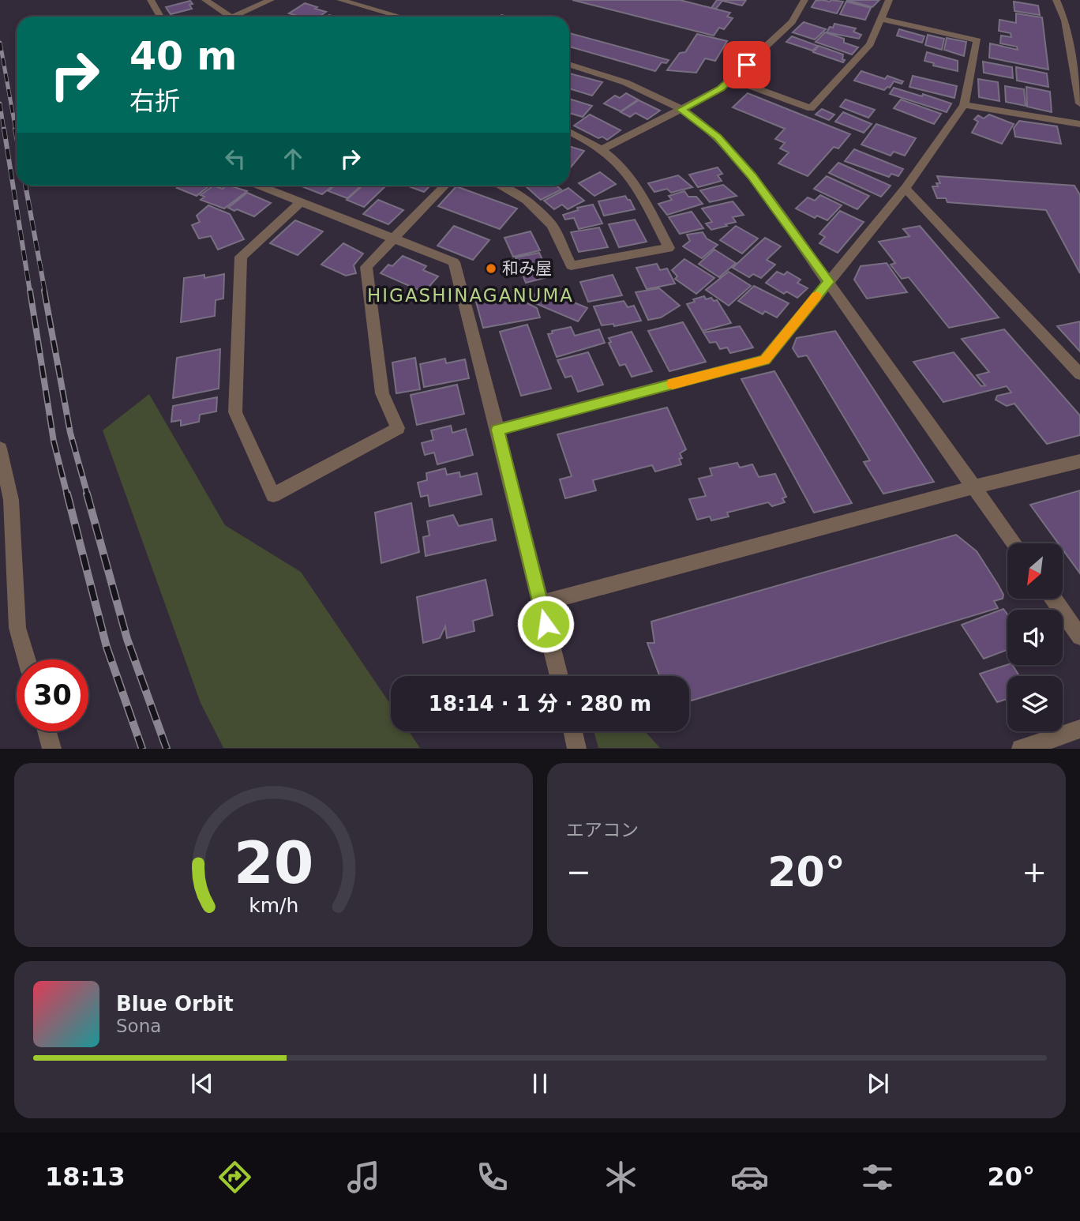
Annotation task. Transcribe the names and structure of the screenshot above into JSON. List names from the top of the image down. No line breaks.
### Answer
{"districts":["HIGASHINAGANUMA"],"places":["和み屋"],"north":"bottom left","page":{"turn":["40 m","右折"],"limit":"30","trip":"18:14 · 1 分 · 280 m","tile":"エアコン","heat":["−","20°","+"],"song":["Blue Orbit","Sona"],"tabs":["18:13","20°"],"gauge":["20","km/h"]}}
